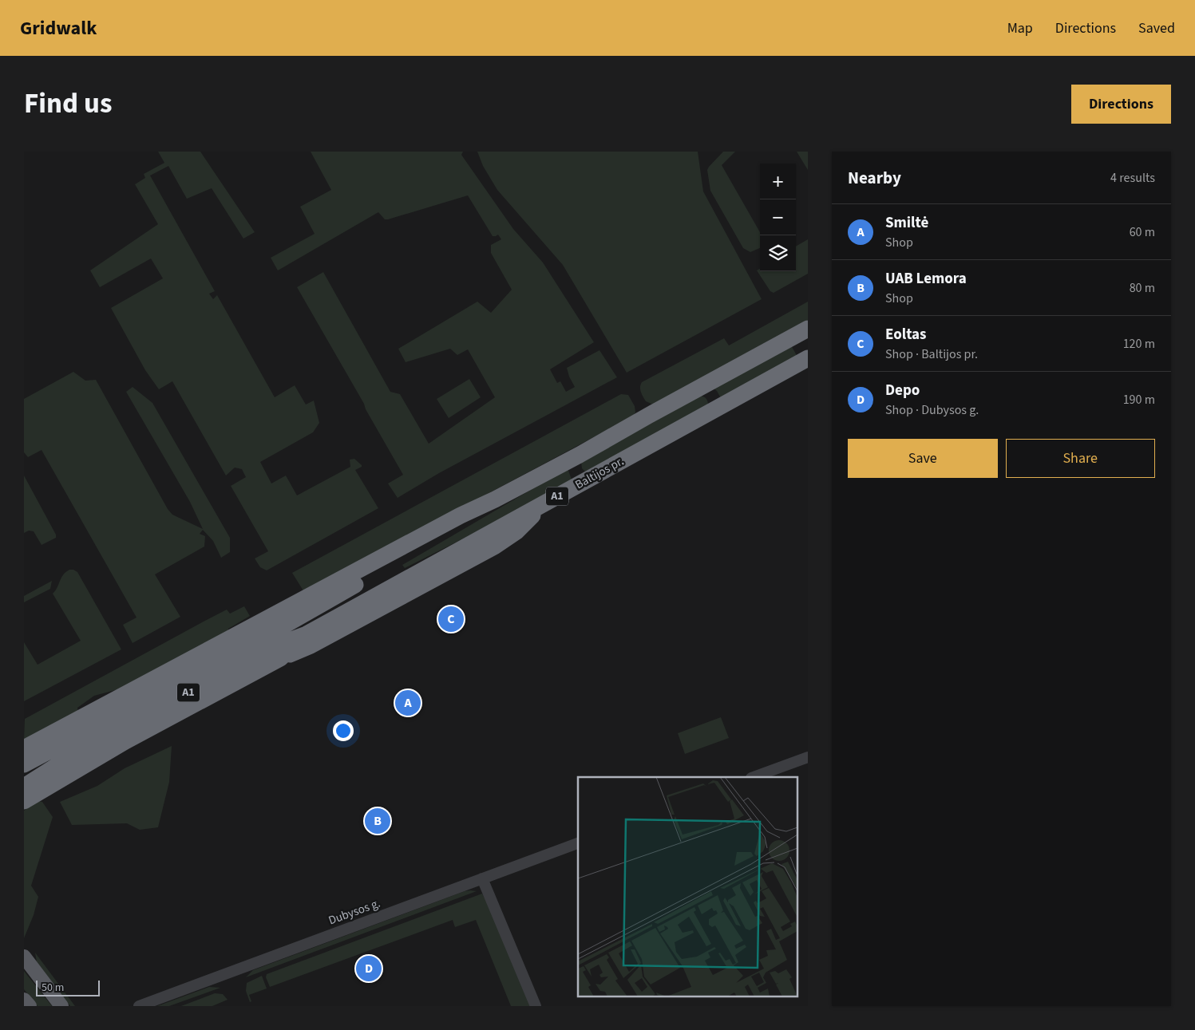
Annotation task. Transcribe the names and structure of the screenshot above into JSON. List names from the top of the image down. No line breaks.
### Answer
{"streets":{"highway":["Baltijos pr.","A1"],"street":["Dubysos g."]},"crossings":[["Baltijos pr.","A1"]],"scale_bar":"50 m","page":{"header":"Gridwalk","nav":["Map","Directions","Saved"],"title":"Find us","buttons":["Directions",["Save","Share"]],"heading":["Nearby","4 results"],"map_buttons":["+","−"],"list":[{"mark":"A","name":"Smiltė","note":"Shop","value":"60 m"},{"mark":"B","name":"UAB Lemora","note":"Shop","value":"80 m"},{"mark":"C","name":"Eoltas","note":"Shop · Baltijos pr.","value":"120 m"},{"mark":"D","name":"Depo","note":"Shop · Dubysos g.","value":"190 m"}],"pins":["C","A","B","D"],"scale":"50 m"}}
